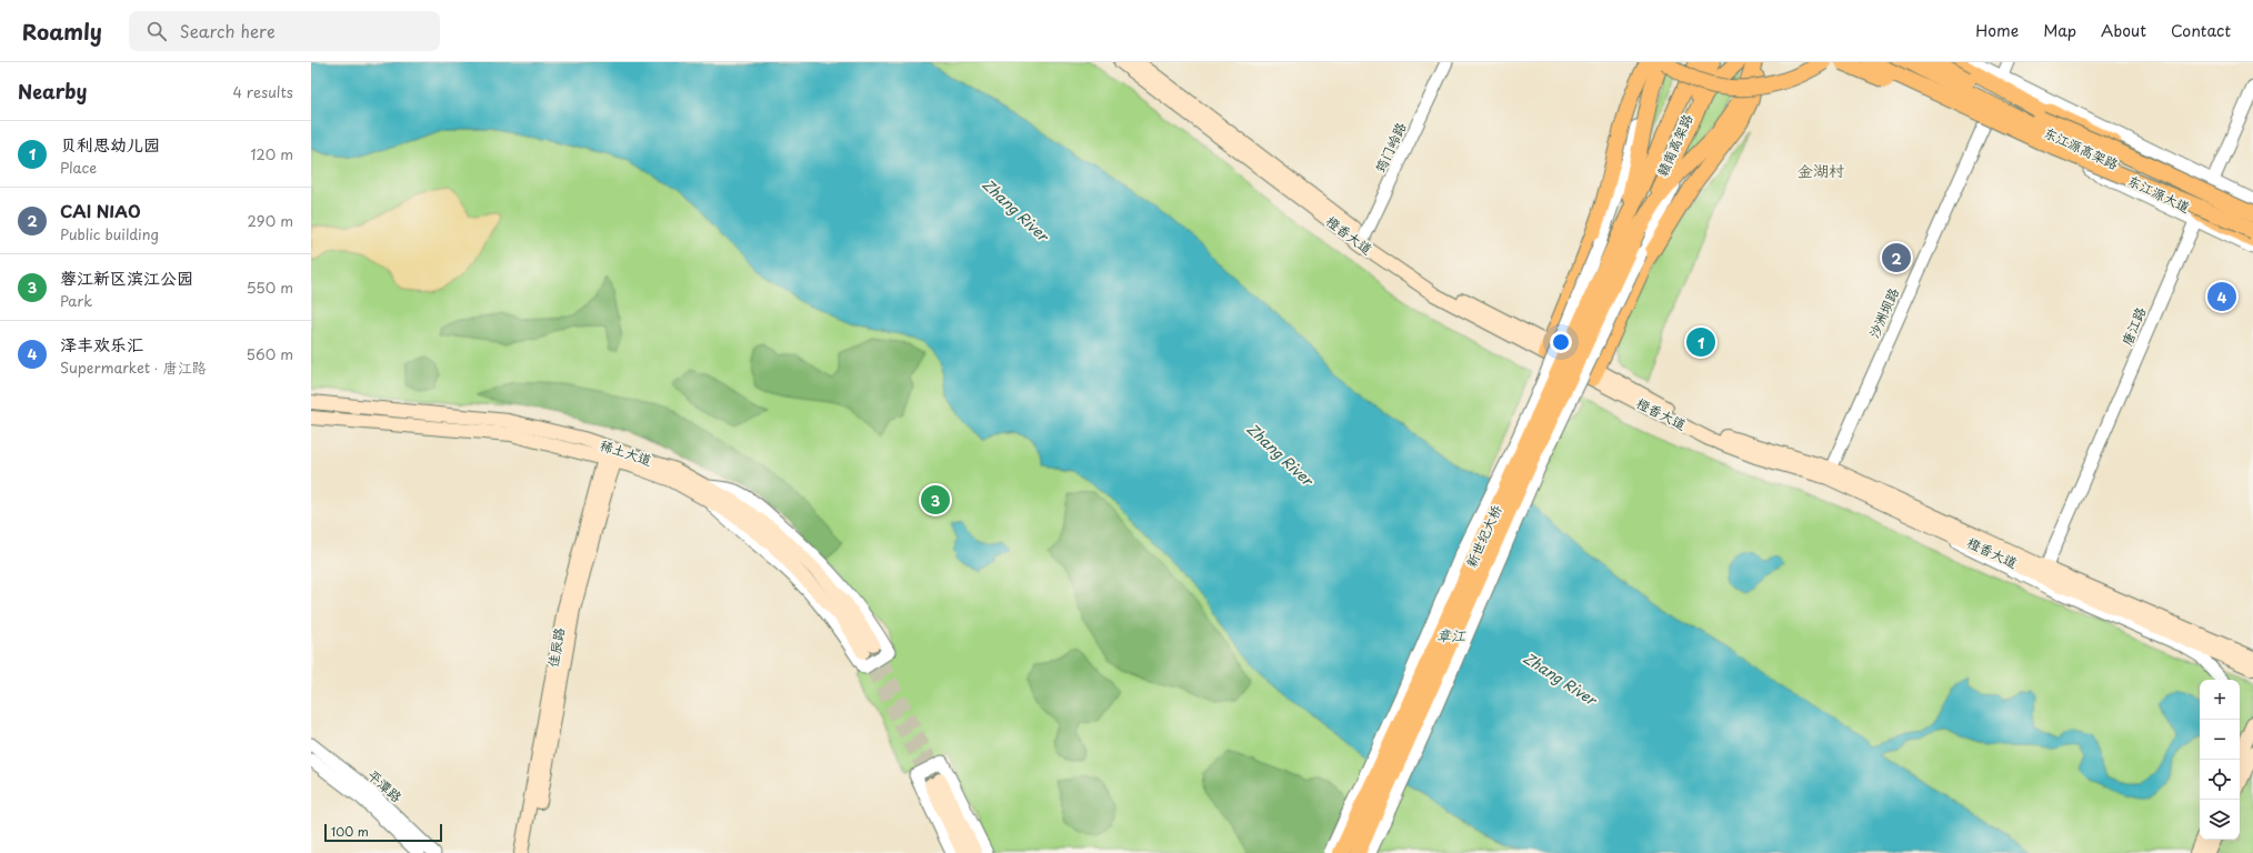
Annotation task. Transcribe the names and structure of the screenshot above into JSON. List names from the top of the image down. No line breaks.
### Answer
{"streets":{"highway":["赣南高架路","东江源高架路","新世纪大桥"],"main road":["东江源大道","橙香大道","稀土大道","佳辰路"],"street":["筠门岭路","沙洲坝路","唐江路","平潭路"]},"crossings":[["赣南高架路","新世纪大桥"],["筠门岭路","橙香大道"],["东江源大道","沙洲坝路"],["东江源大道","唐江路"],["橙香大道","沙洲坝路"],["橙香大道","唐江路"],["稀土大道","佳辰路"]],"districts":["金湖村"],"water":["Zhang River","章江"],"scale_bar":"100 m","page":{"header":"Roamly","search":"Search here","nav":["Home","Map","About","Contact"],"heading":["Nearby","4 results"],"list":[{"mark":"1","name":"贝利思幼儿园","note":"Place","value":"120 m"},{"mark":"2","name":"CAI NIAO","note":"Public building","value":"290 m"},{"mark":"3","name":"蓉江新区滨江公园","note":"Park","value":"550 m"},{"mark":"4","name":"泽丰欢乐汇","note":"Supermarket · 唐江路","value":"560 m"}],"pins":["2","4","1","3"],"map_buttons":["+","−"],"scale":"100 m"}}
